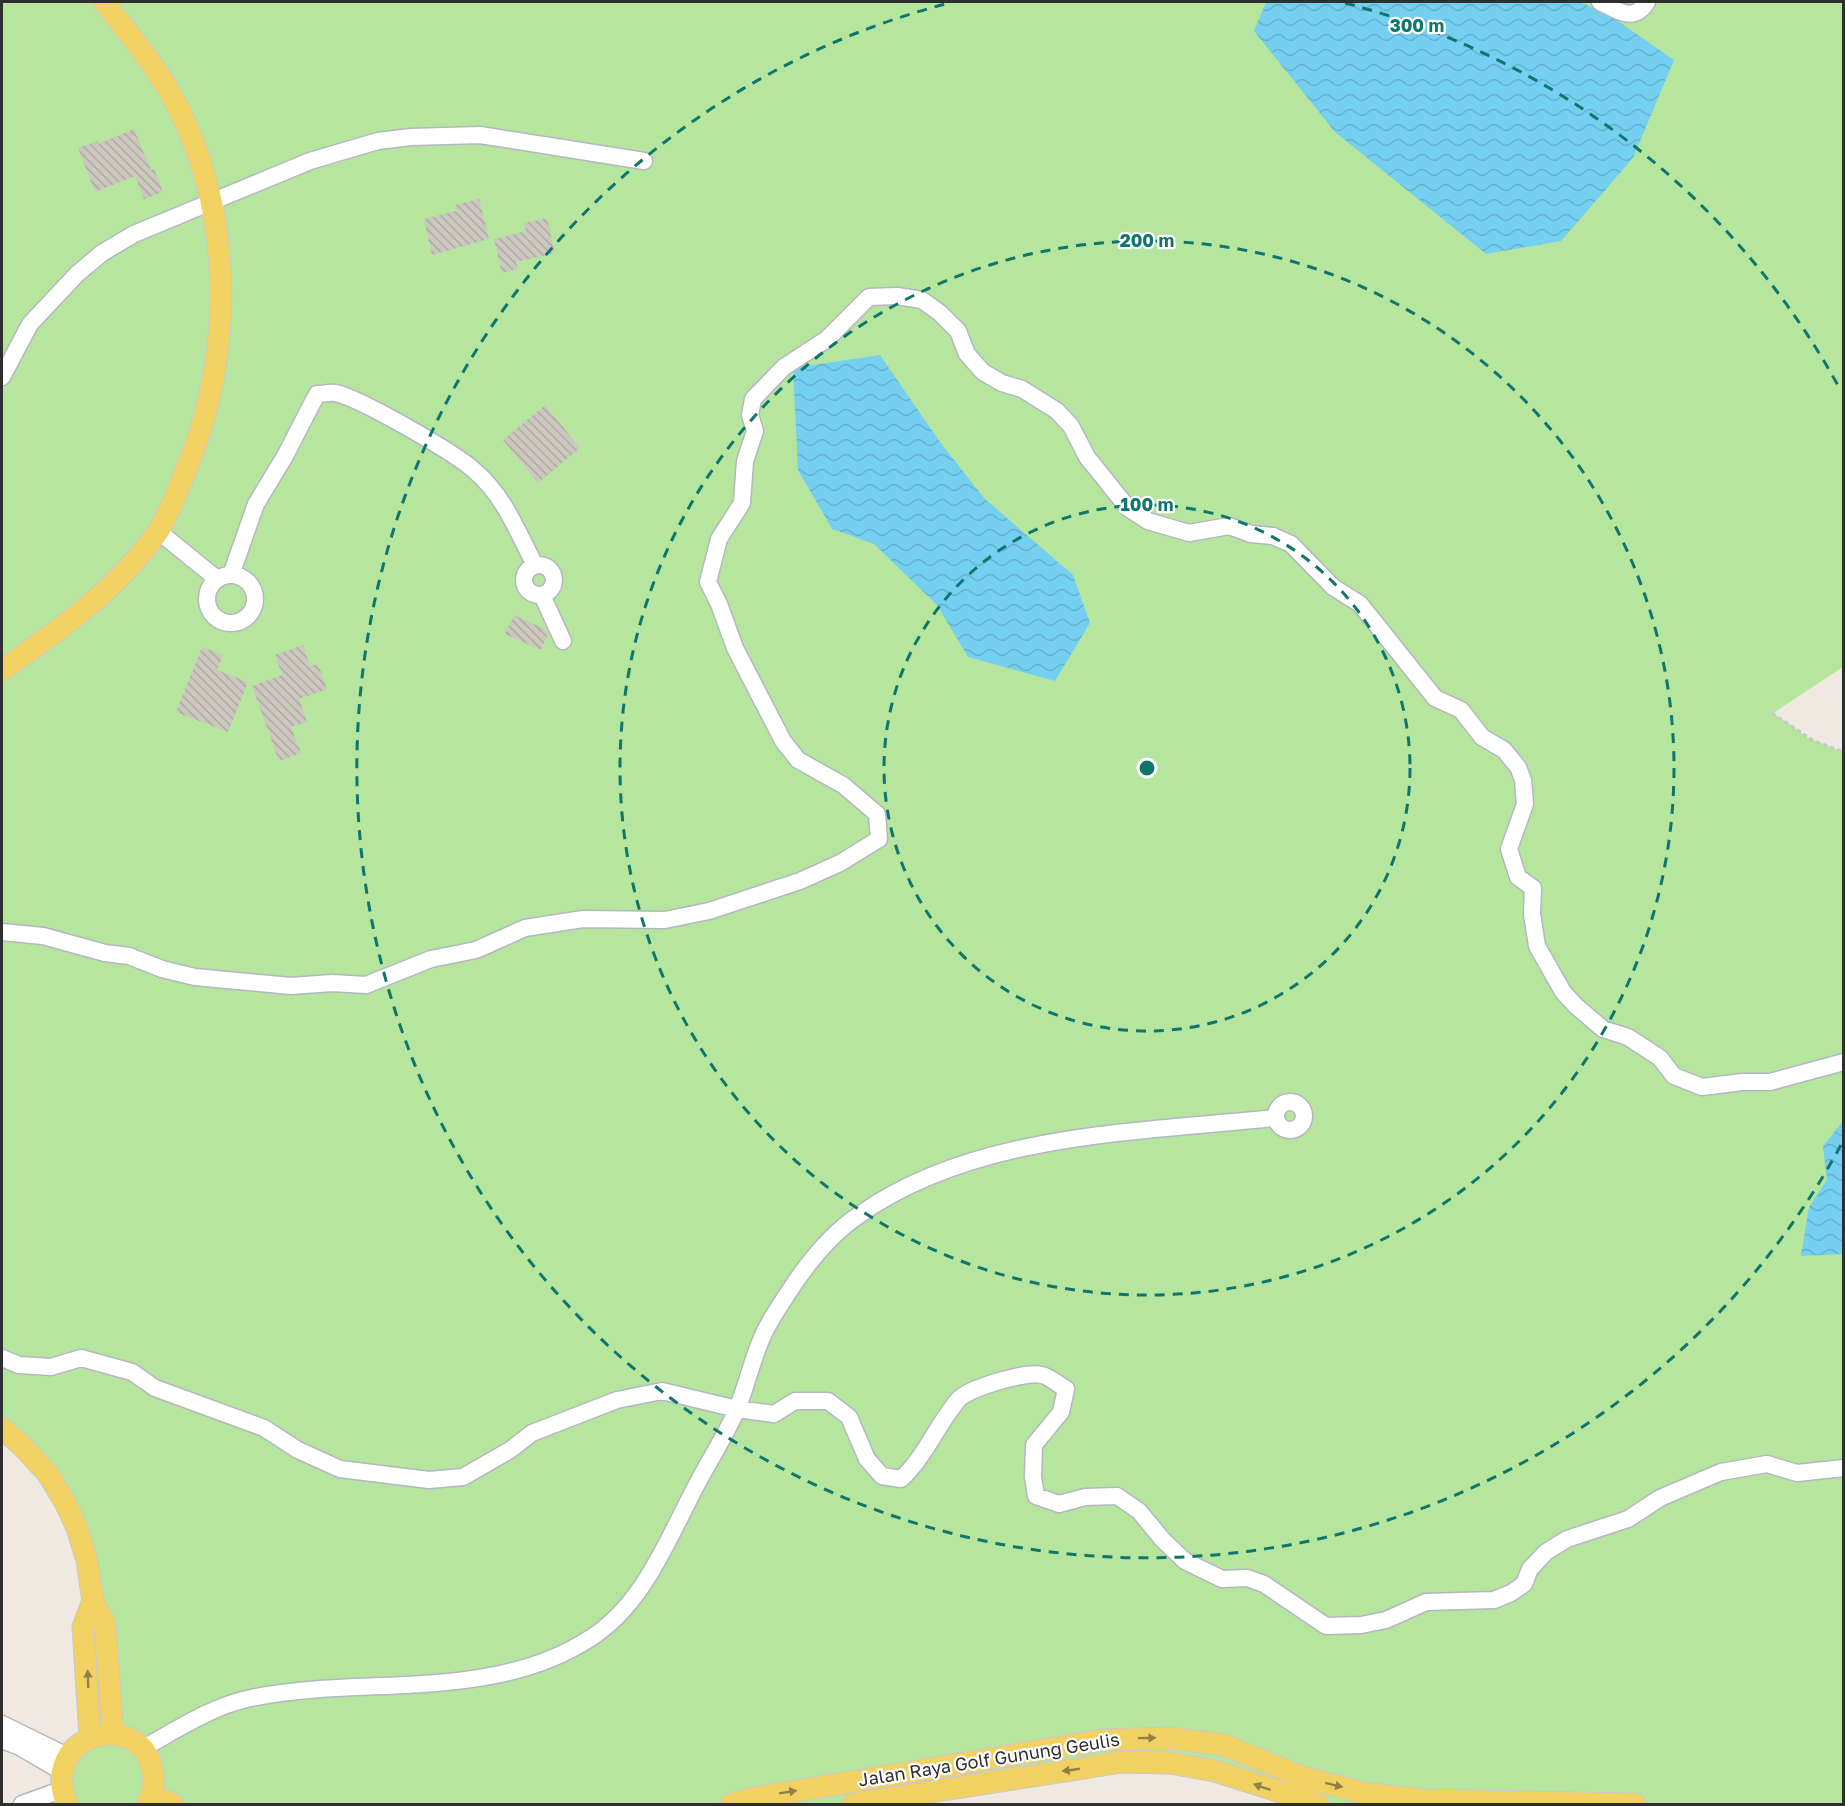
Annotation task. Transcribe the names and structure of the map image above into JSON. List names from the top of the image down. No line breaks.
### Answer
{"streets":{"main road":["Jalan Raya Golf Gunung Geulis"]},"rings":["300 m","200 m","100 m"]}
